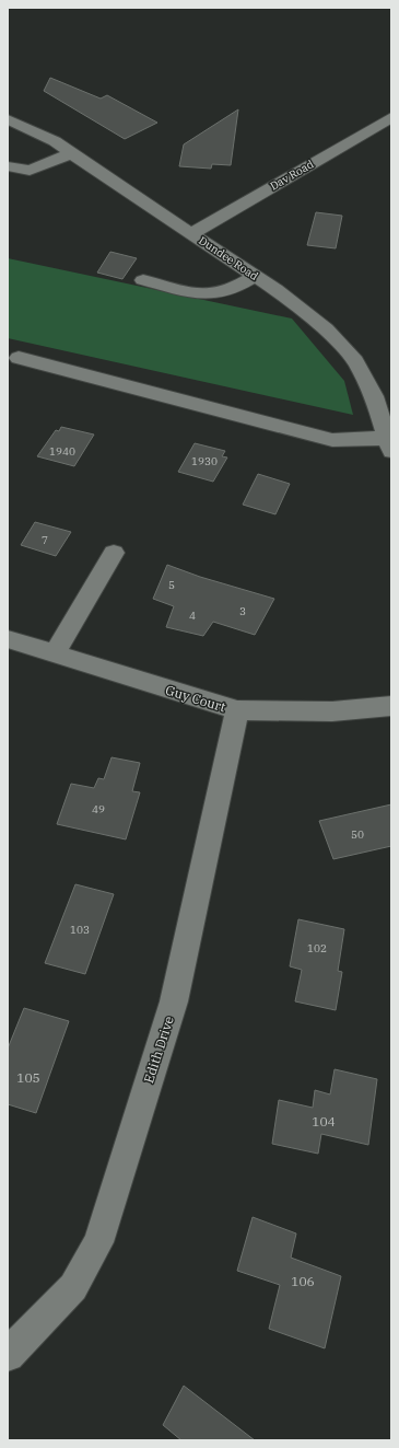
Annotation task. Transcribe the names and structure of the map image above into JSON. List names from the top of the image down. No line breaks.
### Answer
{"streets":{"street":["Dav Road","Dundee Road","Guy Court","Edith Drive"]},"crossings":[["Dav Road","Dundee Road"],["Guy Court","Edith Drive"]],"house_numbers":["1940","1930","7","5","3","4","49","50","103","102","105","104","106"]}
